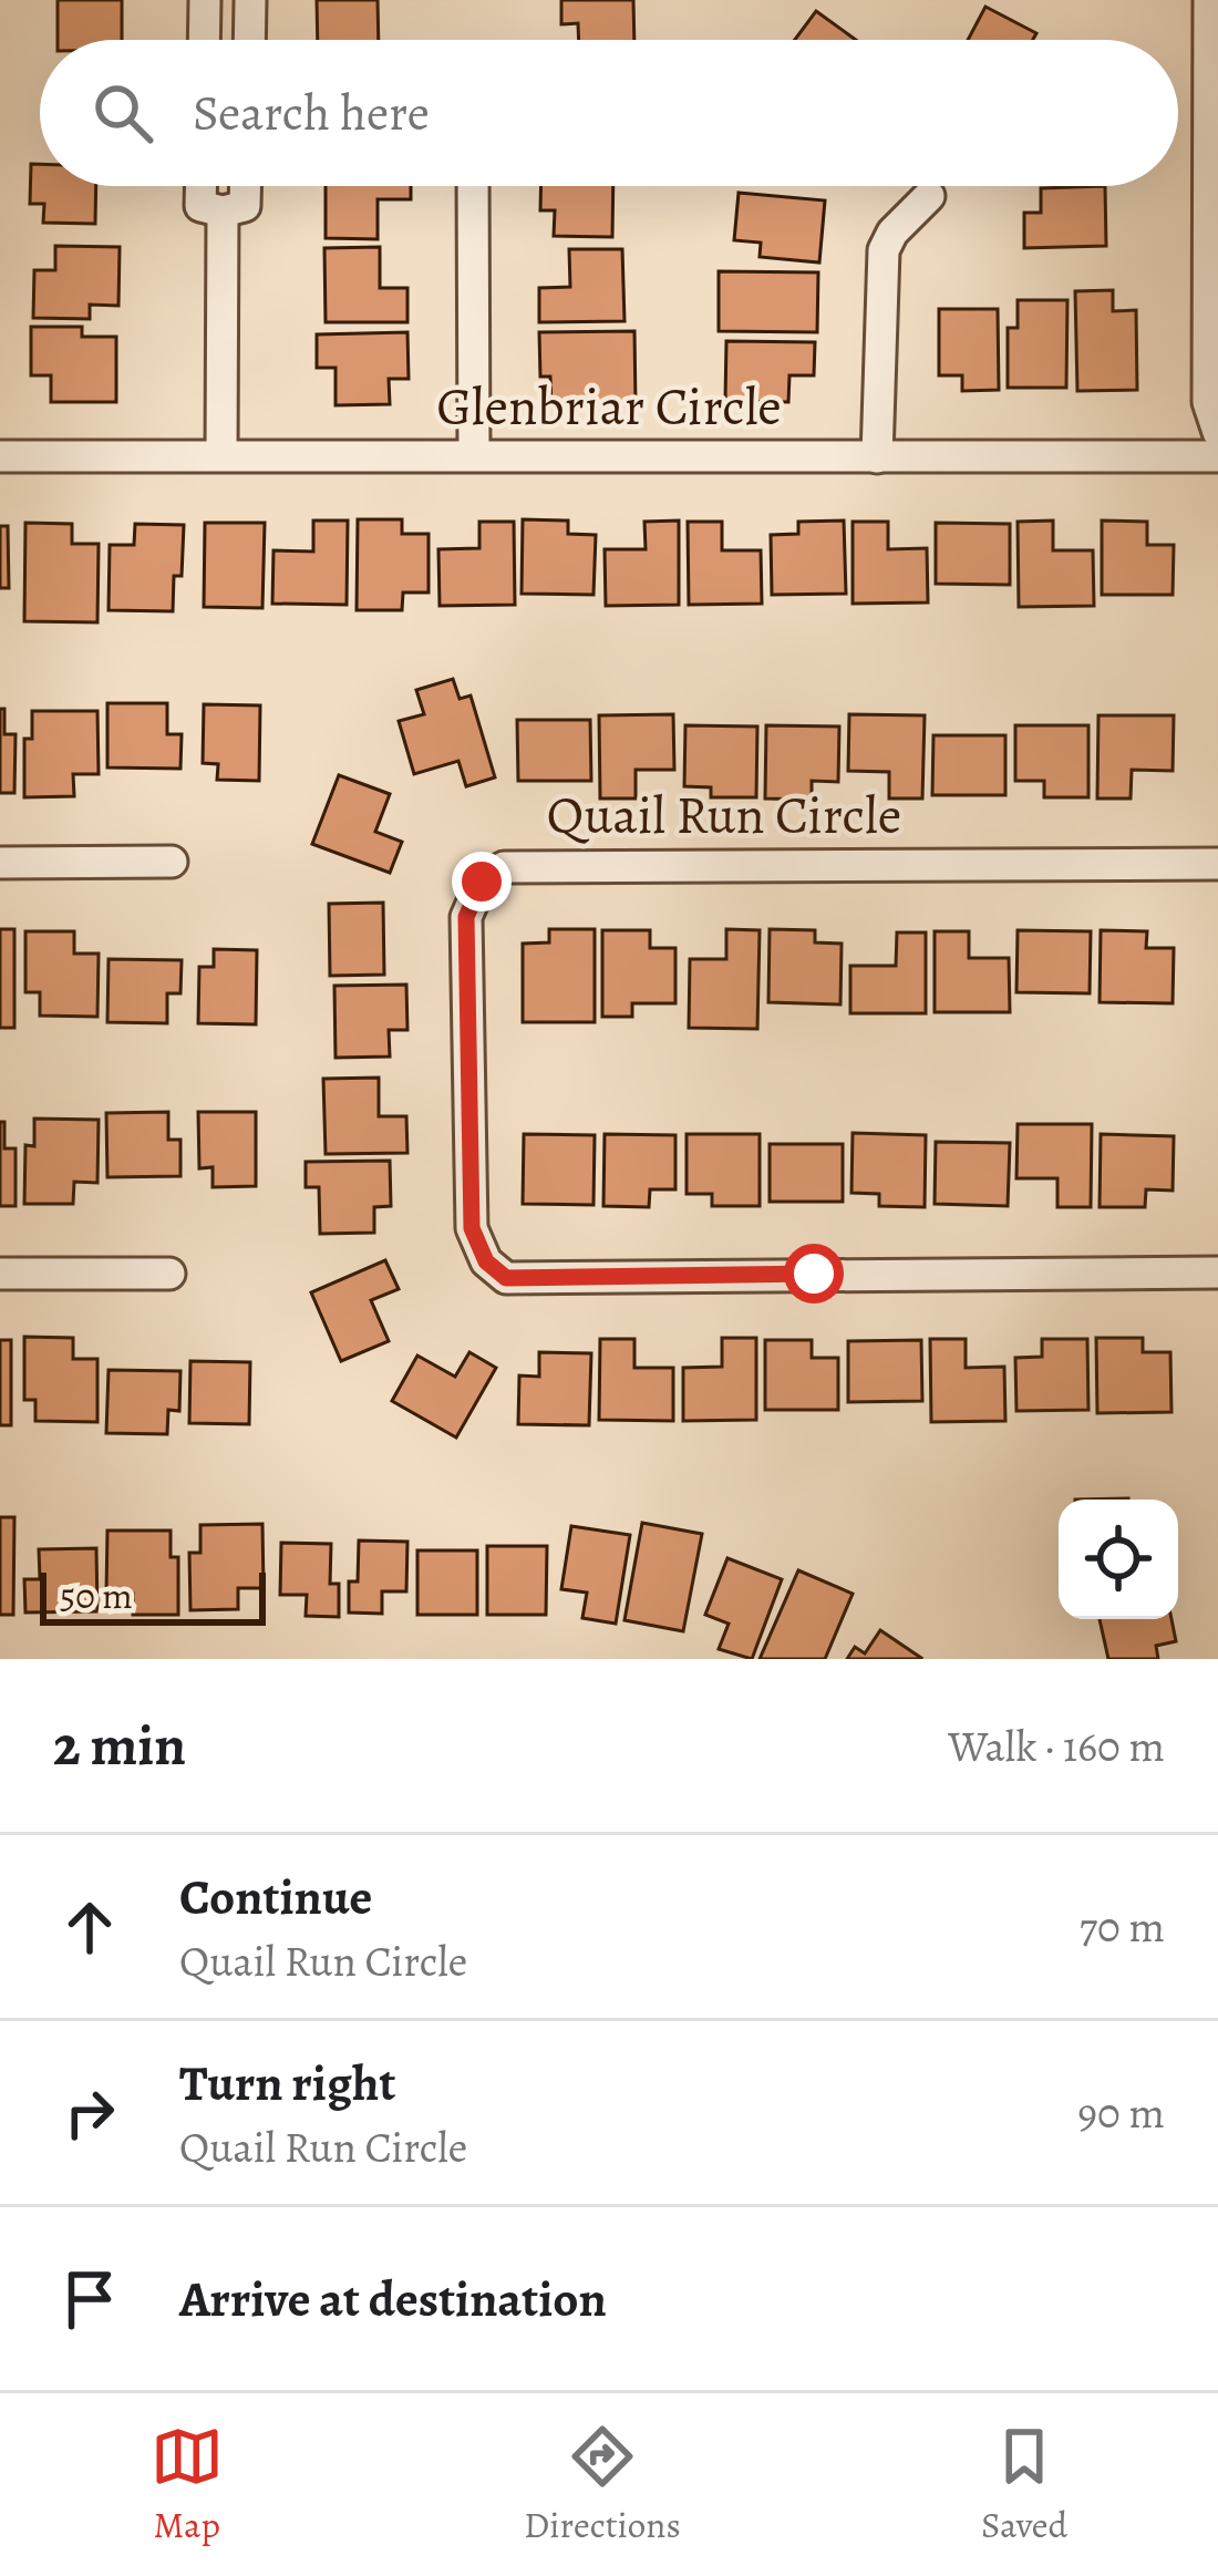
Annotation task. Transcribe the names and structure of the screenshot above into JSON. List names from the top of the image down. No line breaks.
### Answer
{"streets":{"street":["Glenbriar Circle","Quail Run Circle"]},"scale_bar":"50 m","page":{"search":"Search here","scale":"50 m","heading":["2 min","Walk · 160 m"],"list":[["Continue","Quail Run Circle","70 m"],["Turn right","Quail Run Circle","90 m"],"Arrive at destination"],"nav":["Map","Directions","Saved"]}}
